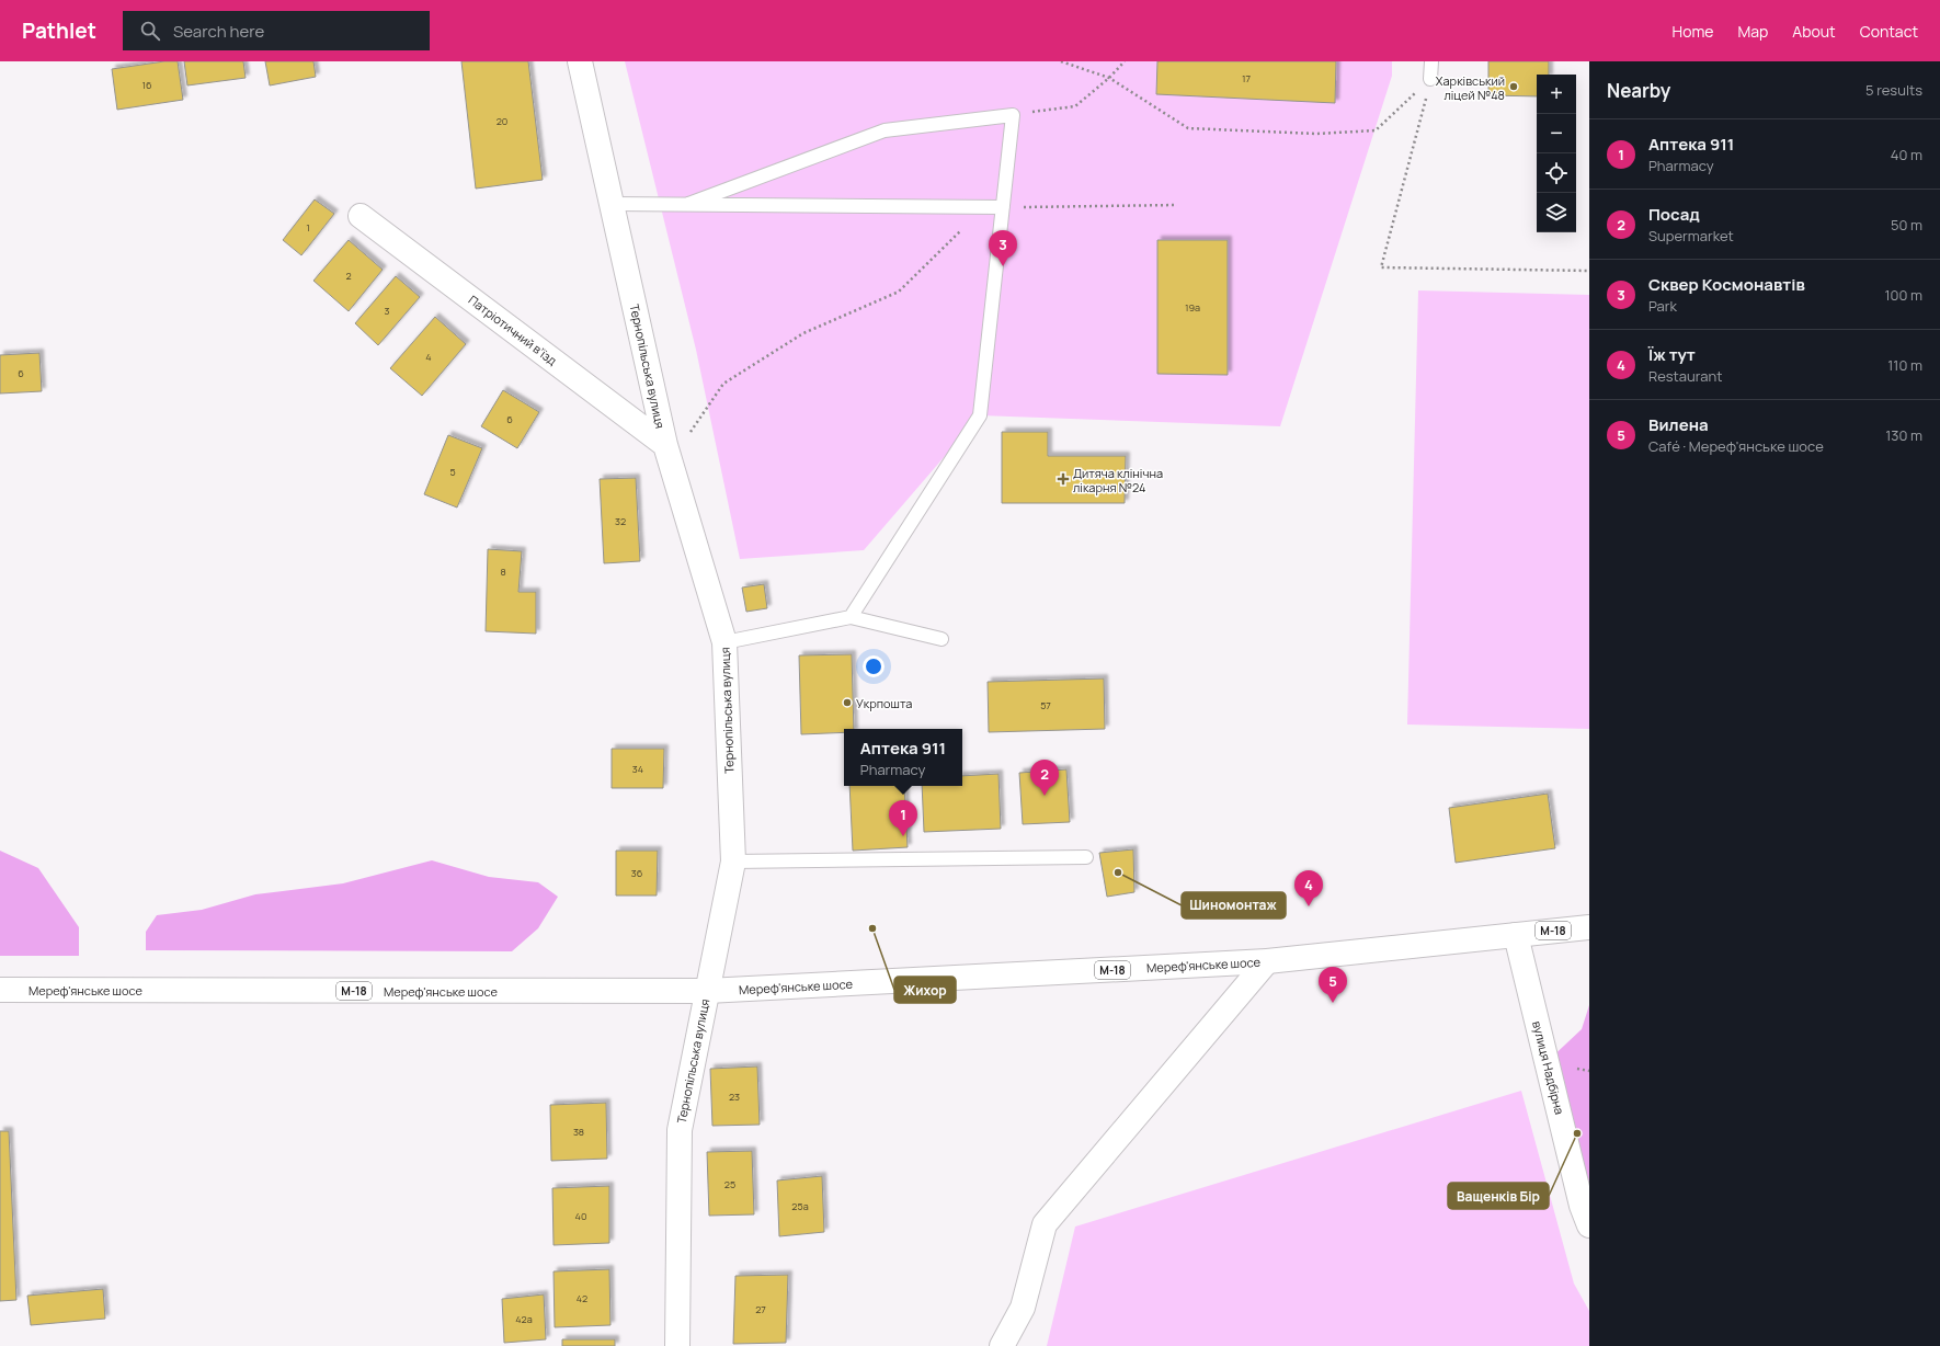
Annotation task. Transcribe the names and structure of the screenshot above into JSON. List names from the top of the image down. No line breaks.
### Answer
{"streets":{"main road":["Патріотичний в’їзд","Тернопільська вулиця","М-18","Мереф'янське шосе","вулиця Надбірна"]},"crossings":[["Патріотичний в’їзд","Тернопільська вулиця"],["Тернопільська вулиця","Мереф'янське шосе"],["Мереф'янське шосе","вулиця Надбірна"]],"places":{"other":["Харківський ліцей №48","Укрпошта","Шиномонтаж","Жихор","Ващенків Бір"],"health":["Дитяча клінічна лікарня №24"]},"house_numbers":["17","16","20","1","2","19а","3","4","6","6","5","32","8","57","34","36","23","38","25","25а","40","42","27","42а"],"page":{"header":"Pathlet","search":"Search here","nav":["Home","Map","About","Contact"],"heading":["Nearby","5 results"],"map_buttons":["+","−"],"list":[{"mark":"1","name":"Аптека 911","note":"Pharmacy","value":"40 m"},{"mark":"2","name":"Посад","note":"Supermarket","value":"50 m"},{"mark":"3","name":"Сквер Космонавтів","note":"Park","value":"100 m"},{"mark":"4","name":"Їж тут","note":"Restaurant","value":"110 m"},{"mark":"5","name":"Вилена","note":"Café · Мереф'янське шосе","value":"130 m"}],"pins":["3","2","1","4","5"],"popup":["Аптека 911","Pharmacy"]}}
